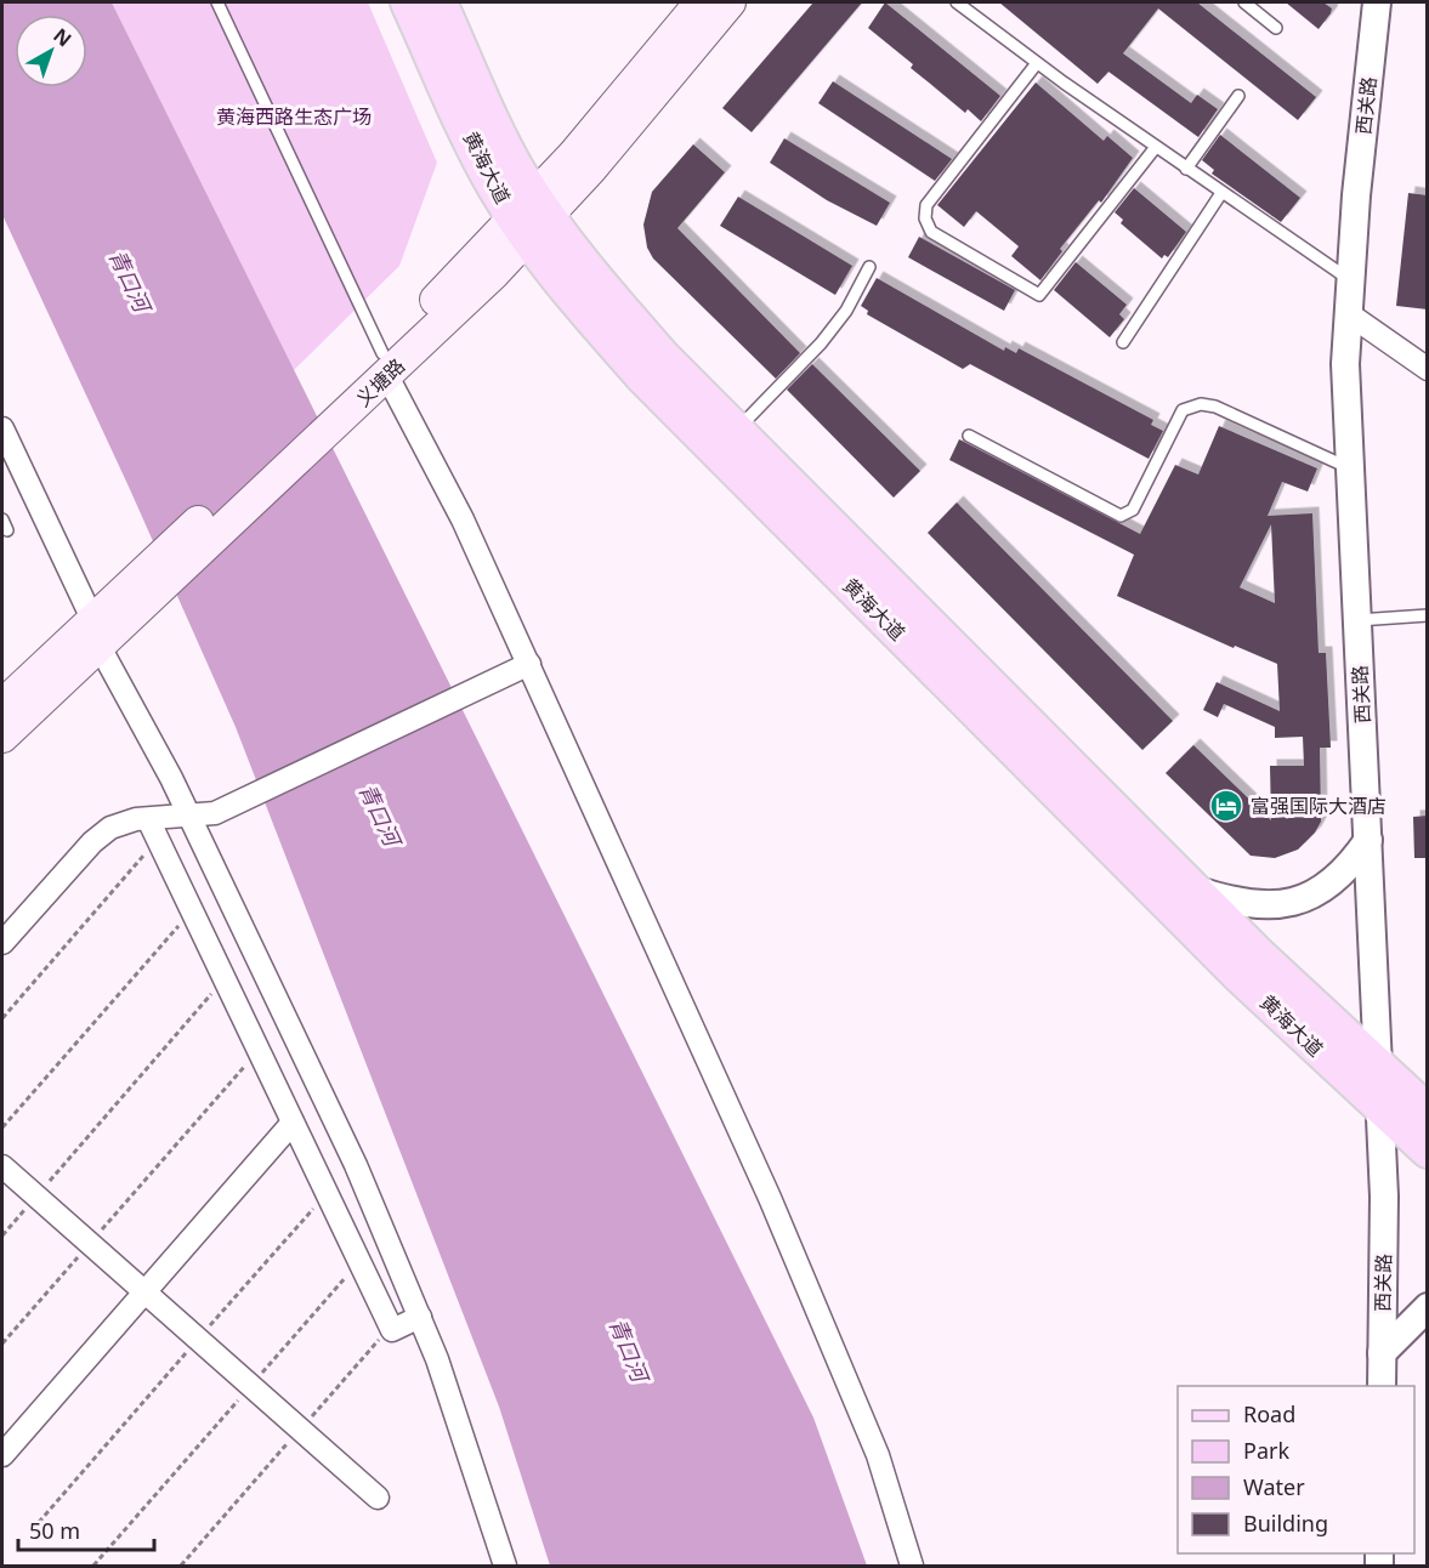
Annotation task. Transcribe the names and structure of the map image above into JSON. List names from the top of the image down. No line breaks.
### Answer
{"streets":{"main road":["黄海大道","义塘路"],"street":["西关路"]},"crossings":[["西关路","黄海大道"],["黄海大道","义塘路"]],"water":["青口河"],"parks":["黄海西路生态广场"],"places":{"hotel":["富强国际大酒店"]},"legend":["Road","Park","Water","Building"],"scale_bar":"50 m","north":"top right"}
